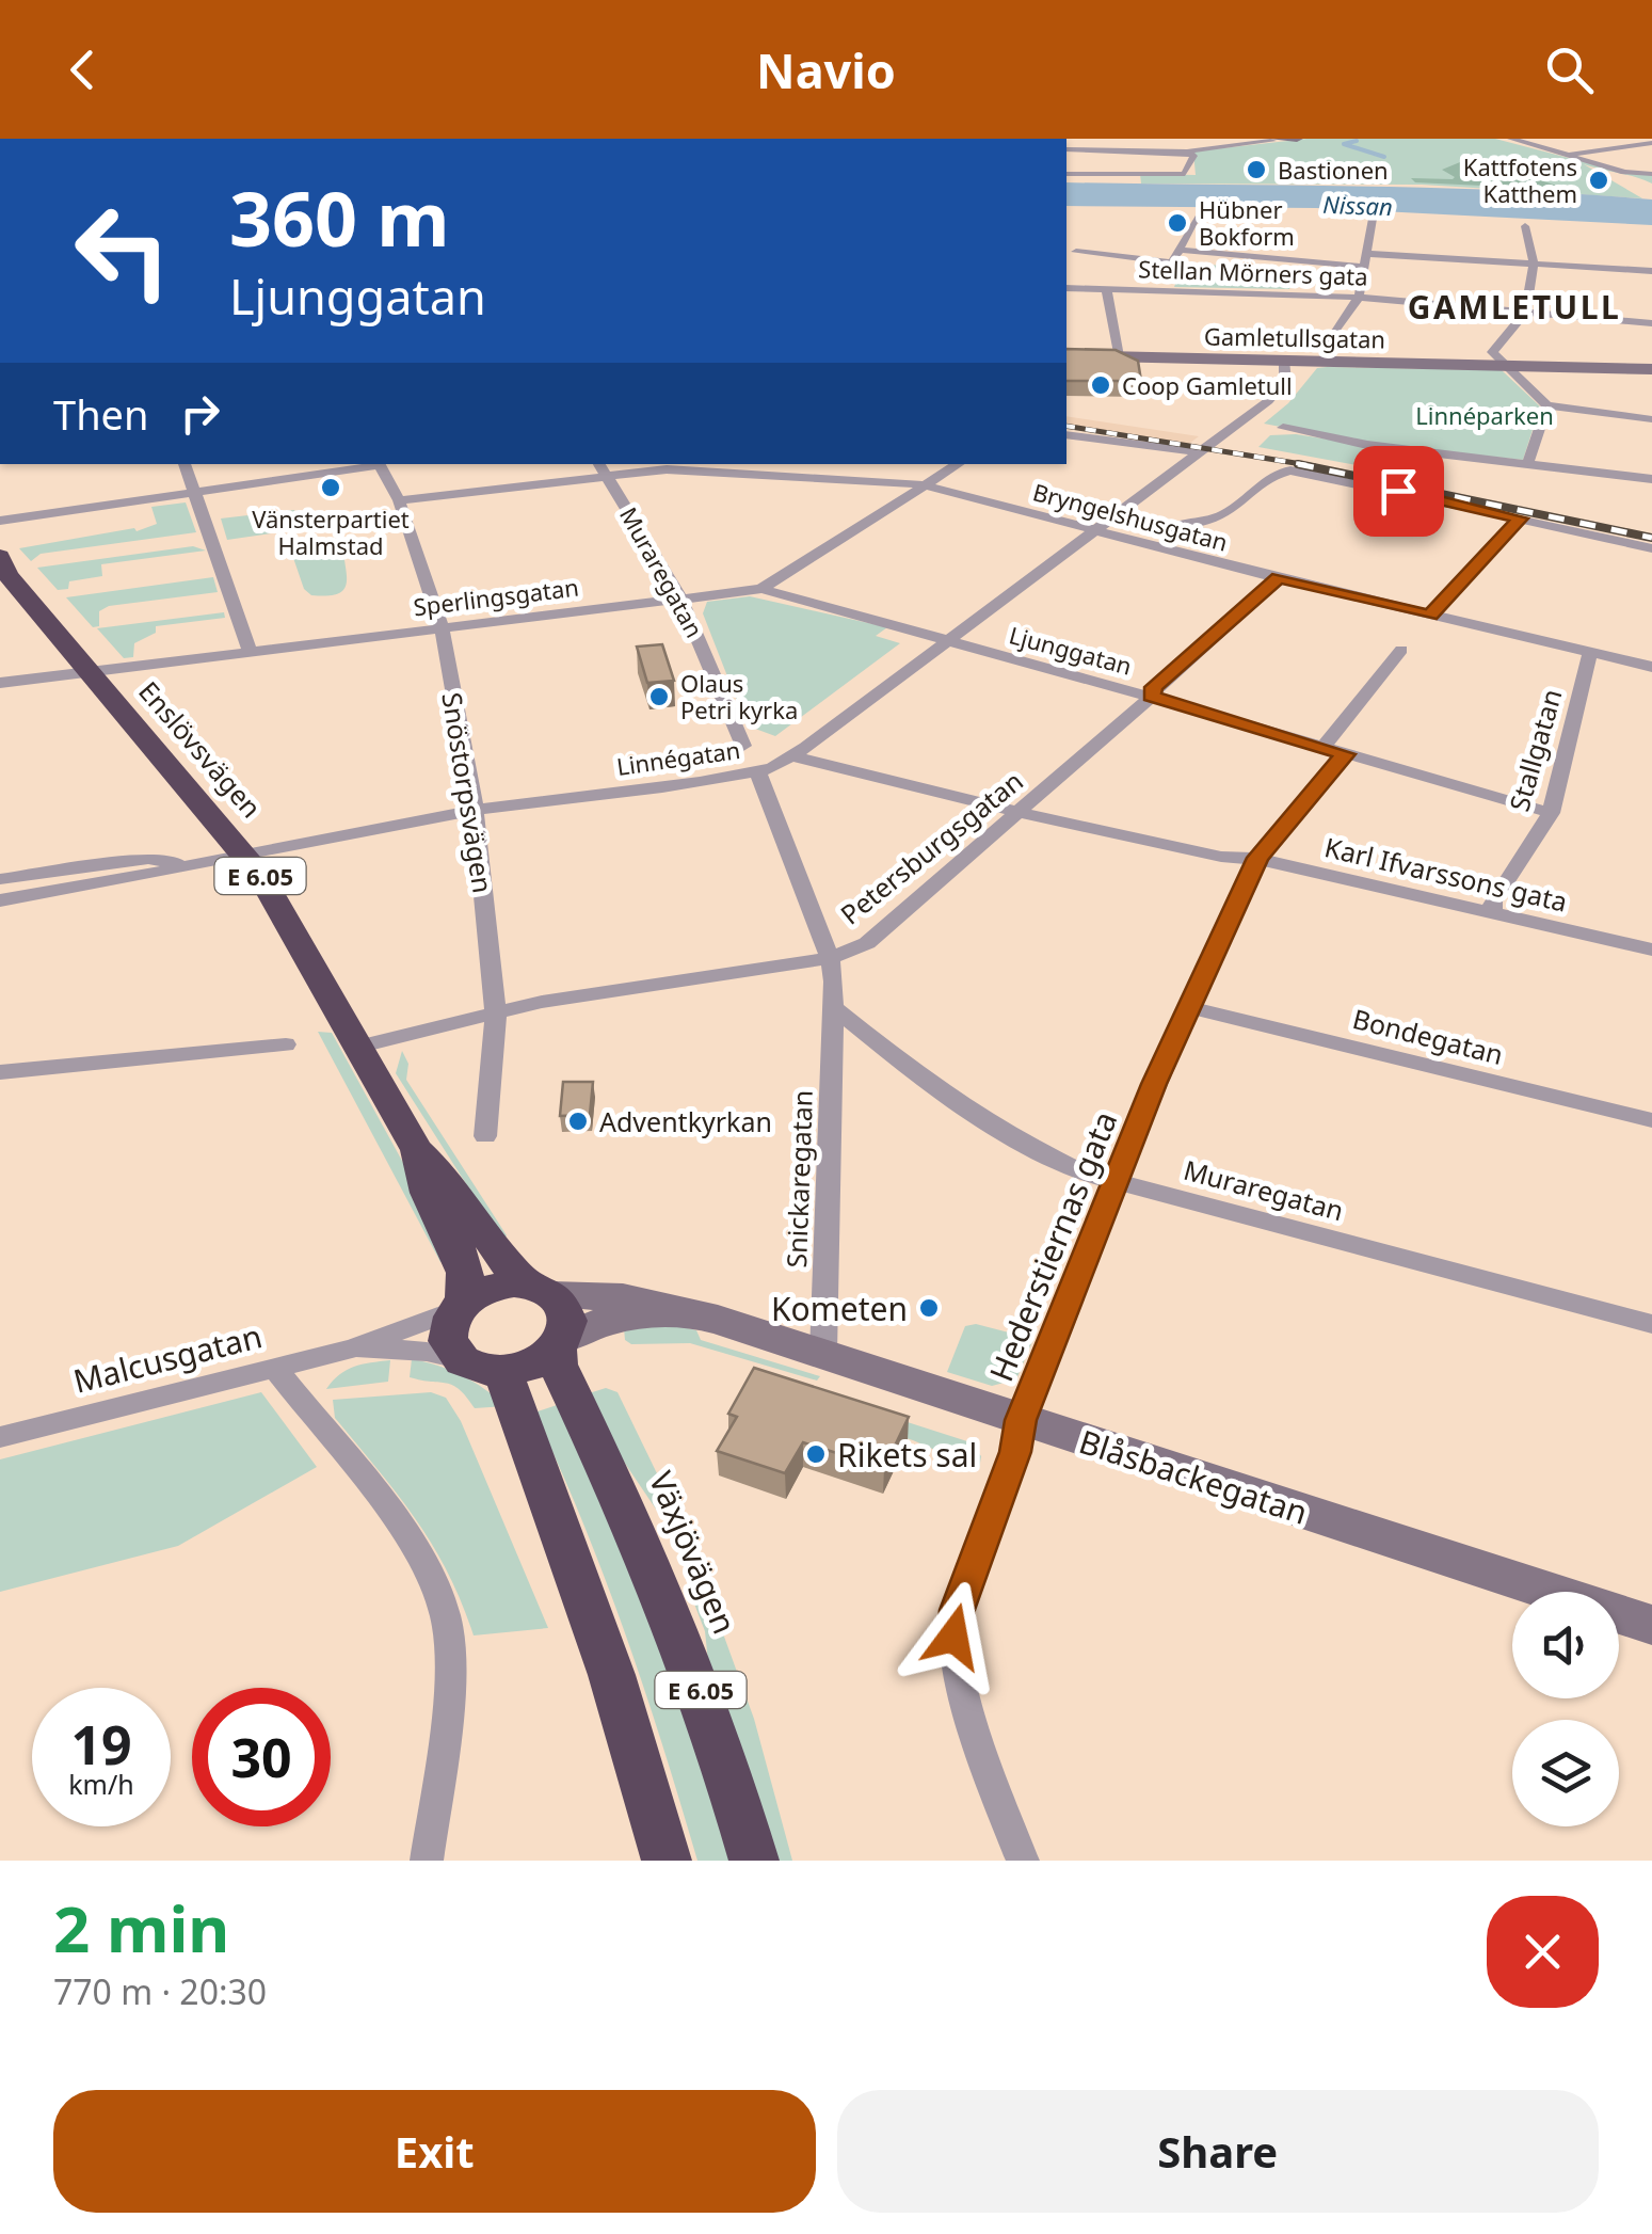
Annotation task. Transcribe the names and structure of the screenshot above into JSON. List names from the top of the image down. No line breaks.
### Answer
{"streets":{"highway":["Enslövsvägen","E 6.05","Växjövägen"],"street":["Stellan Mörners gata","Gamletullsgatan","Bryngelshusgatan","Muraregatan","Sperlingsgatan","Ljunggatan","Stallgatan","Linnégatan","Snöstorpsvägen","Petersburgsgatan","Karl Ifvarssons gata","Bondegatan","Snickaregatan","Hederstiernas gata","Malcusgatan","Blåsbackegatan"]},"crossings":[["Gamletullsgatan","Linnégatan"],["Bryngelshusgatan","Muraregatan"],["Bryngelshusgatan","Sperlingsgatan"],["Bryngelshusgatan","Stallgatan"],["Bryngelshusgatan","Linnégatan"],["Bryngelshusgatan","Snöstorpsvägen"],["Bryngelshusgatan","Petersburgsgatan"],["Muraregatan","Sperlingsgatan"],["Muraregatan","Snickaregatan"],["Muraregatan","Hederstiernas gata"],["Sperlingsgatan","Ljunggatan"],["Sperlingsgatan","Enslövsvägen"],["Sperlingsgatan","Snöstorpsvägen"],["Ljunggatan","Stallgatan"],["Ljunggatan","Linnégatan"],["Ljunggatan","Petersburgsgatan"],["Ljunggatan","Hederstiernas gata"],["Enslövsvägen","Linnégatan"],["Enslövsvägen","Petersburgsgatan"],["Enslövsvägen","E 6.05"],["Enslövsvägen","Malcusgatan"],["Enslövsvägen","Blåsbackegatan"],["Enslövsvägen","Växjövägen"],["Stallgatan","Karl Ifvarssons gata"],["Linnégatan","Snöstorpsvägen"],["Linnégatan","Karl Ifvarssons gata"],["Snöstorpsvägen","Petersburgsgatan"],["Petersburgsgatan","Karl Ifvarssons gata"],["Karl Ifvarssons gata","Hederstiernas gata"],["E 6.05","Malcusgatan"],["E 6.05","Blåsbackegatan"],["E 6.05","Växjövägen"],["Bondegatan","Hederstiernas gata"],["Snickaregatan","Blåsbackegatan"],["Hederstiernas gata","Blåsbackegatan"],["Malcusgatan","Blåsbackegatan"],["Malcusgatan","Växjövägen"],["Blåsbackegatan","Växjövägen"]],"districts":["GAMLETULL"],"water":["Nissan"],"parks":["Linnéparken"],"places":["Bastionen","Kattfotens Katthem","Hübner Bokform","Coop Gamletull","Vänsterpartiet Halmstad","Olaus Petri kyrka","Adventkyrkan","Kometen","Rikets sal"],"page":{"header":"Navio","turn":["360 m","Ljunggatan"],"then":"Then","speed":"19 km/h","limit":"30","heading":["2 min","770 m · 20:30"],"buttons":["Exit","Share"]}}
